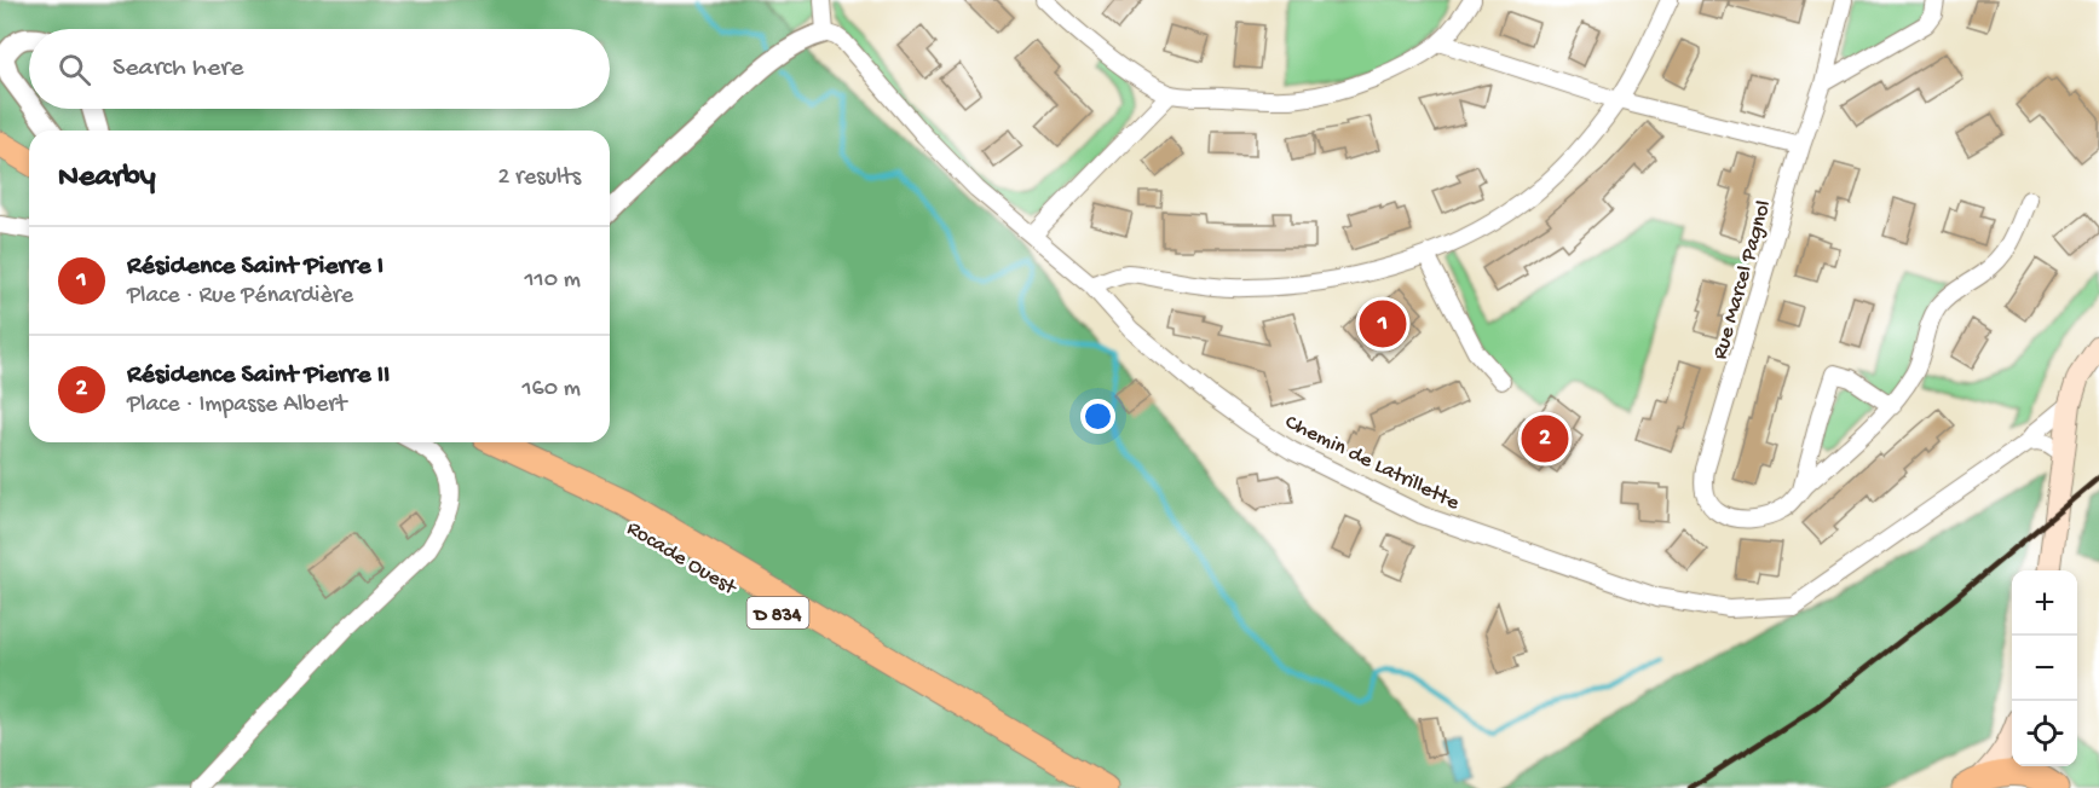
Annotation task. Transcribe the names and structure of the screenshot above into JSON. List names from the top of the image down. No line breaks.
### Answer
{"streets":{"main road":["Rocade Ouest","D 834"],"street":["Rue Marcel Pagnol","Chemin de Latrillette"]},"page":{"search":"Search here","heading":["Nearby","2 results"],"list":[{"mark":"1","name":"Résidence Saint Pierre I","note":"Place · Rue Pénardière","value":"110 m"},{"mark":"2","name":"Résidence Saint Pierre II","note":"Place · Impasse Albert","value":"160 m"}],"pins":["1","2"],"map_buttons":["+","−"]}}
